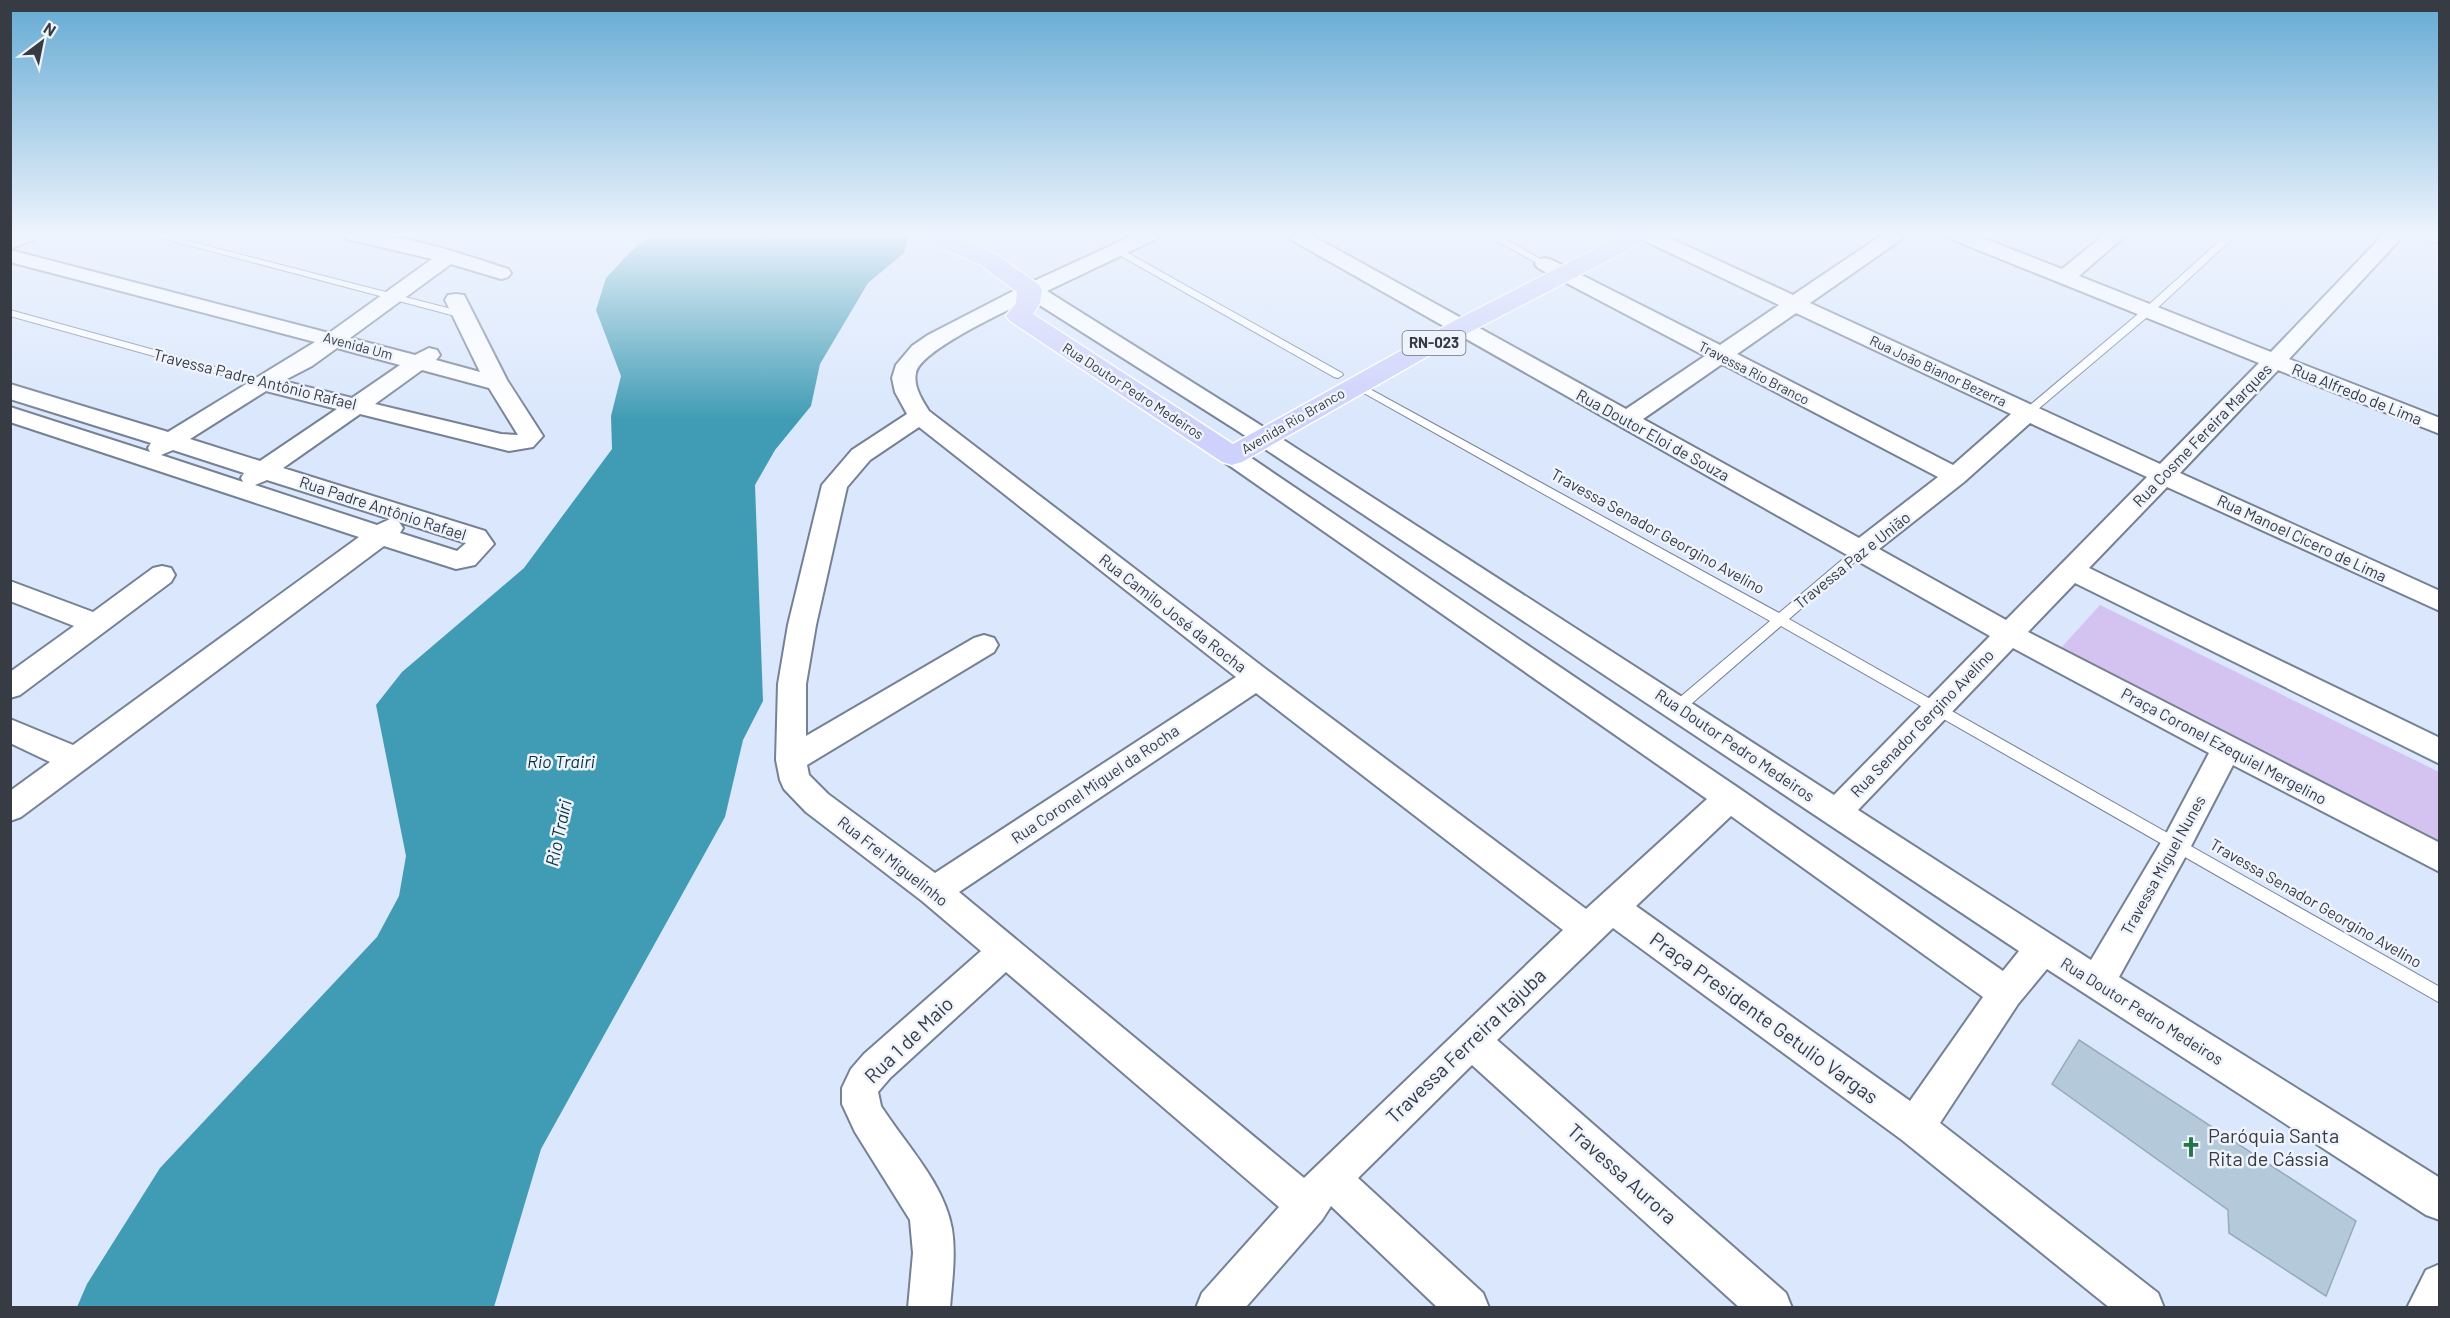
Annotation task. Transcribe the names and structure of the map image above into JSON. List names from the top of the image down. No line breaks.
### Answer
{"streets":{"main road":["RN-023","Rua Doutor Pedro Medeiros","Avenida Rio Branco"],"street":["Avenida Um","Rua João Bianor Bezerra","Travessa Rio Branco","Travessa Padre Antônio Rafael","Rua Alfredo de Lima","Rua Doutor Eloi de Souza","Rua Cosme Fereira Marques","Rua Padre Antônio Rafael","Rua Manoel Cícero de Lima","Travessa Paz e União","Rua Camilo José da Rocha","Rua Senador Gergino Avelino","Praça Coronel Ezequiel Mergelino","Rua Coronel Miguel da Rocha","Rua Frei Miguelinho","Travessa Miguel Nunes","Praça Presidente Getulio Vargas","Rua 1 de Maio","Travessa Ferreira Itajuba","Travessa Aurora"],"lane":["Travessa Senador Georgino Avelino"]},"crossings":[["Avenida Um","Travessa Padre Antônio Rafael"],["Rua João Bianor Bezerra","Rua Cosme Fereira Marques"],["Rua João Bianor Bezerra","Rua Manoel Cícero de Lima"],["Rua João Bianor Bezerra","Travessa Paz e União"],["Travessa Rio Branco","Travessa Paz e União"],["Rua Doutor Pedro Medeiros","Avenida Rio Branco"],["Rua Doutor Pedro Medeiros","Travessa Paz e União"],["Rua Doutor Pedro Medeiros","Rua Senador Gergino Avelino"],["Rua Doutor Pedro Medeiros","Travessa Miguel Nunes"],["Rua Doutor Pedro Medeiros","Travessa Ferreira Itajuba"],["Rua Alfredo de Lima","Rua Cosme Fereira Marques"],["Avenida Rio Branco","Rua Doutor Eloi de Souza"],["Avenida Rio Branco","Travessa Senador Georgino Avelino"],["Rua Doutor Eloi de Souza","Rua Cosme Fereira Marques"],["Rua Doutor Eloi de Souza","Travessa Paz e União"],["Rua Doutor Eloi de Souza","Rua Senador Gergino Avelino"],["Rua Doutor Eloi de Souza","Praça Coronel Ezequiel Mergelino"],["Rua Cosme Fereira Marques","Rua Manoel Cícero de Lima"],["Rua Cosme Fereira Marques","Rua Senador Gergino Avelino"],["Rua Cosme Fereira Marques","Praça Coronel Ezequiel Mergelino"],["Travessa Senador Georgino Avelino","Travessa Paz e União"],["Travessa Senador Georgino Avelino","Rua Senador Gergino Avelino"],["Travessa Senador Georgino Avelino","Travessa Miguel Nunes"],["Rua Camilo José da Rocha","Rua Coronel Miguel da Rocha"],["Rua Camilo José da Rocha","Rua Frei Miguelinho"],["Rua Camilo José da Rocha","Praça Presidente Getulio Vargas"],["Rua Camilo José da Rocha","Travessa Ferreira Itajuba"],["Rua Senador Gergino Avelino","Praça Coronel Ezequiel Mergelino"],["Praça Coronel Ezequiel Mergelino","Travessa Miguel Nunes"],["Rua Coronel Miguel da Rocha","Rua Frei Miguelinho"],["Rua Frei Miguelinho","Rua 1 de Maio"],["Rua Frei Miguelinho","Travessa Ferreira Itajuba"],["Praça Presidente Getulio Vargas","Travessa Ferreira Itajuba"],["Travessa Ferreira Itajuba","Travessa Aurora"]],"water":["Rio Trairi","Rio Traíri"],"places":{"church":["Paróquia Santa Rita de Cássia"]},"north":"top right"}
